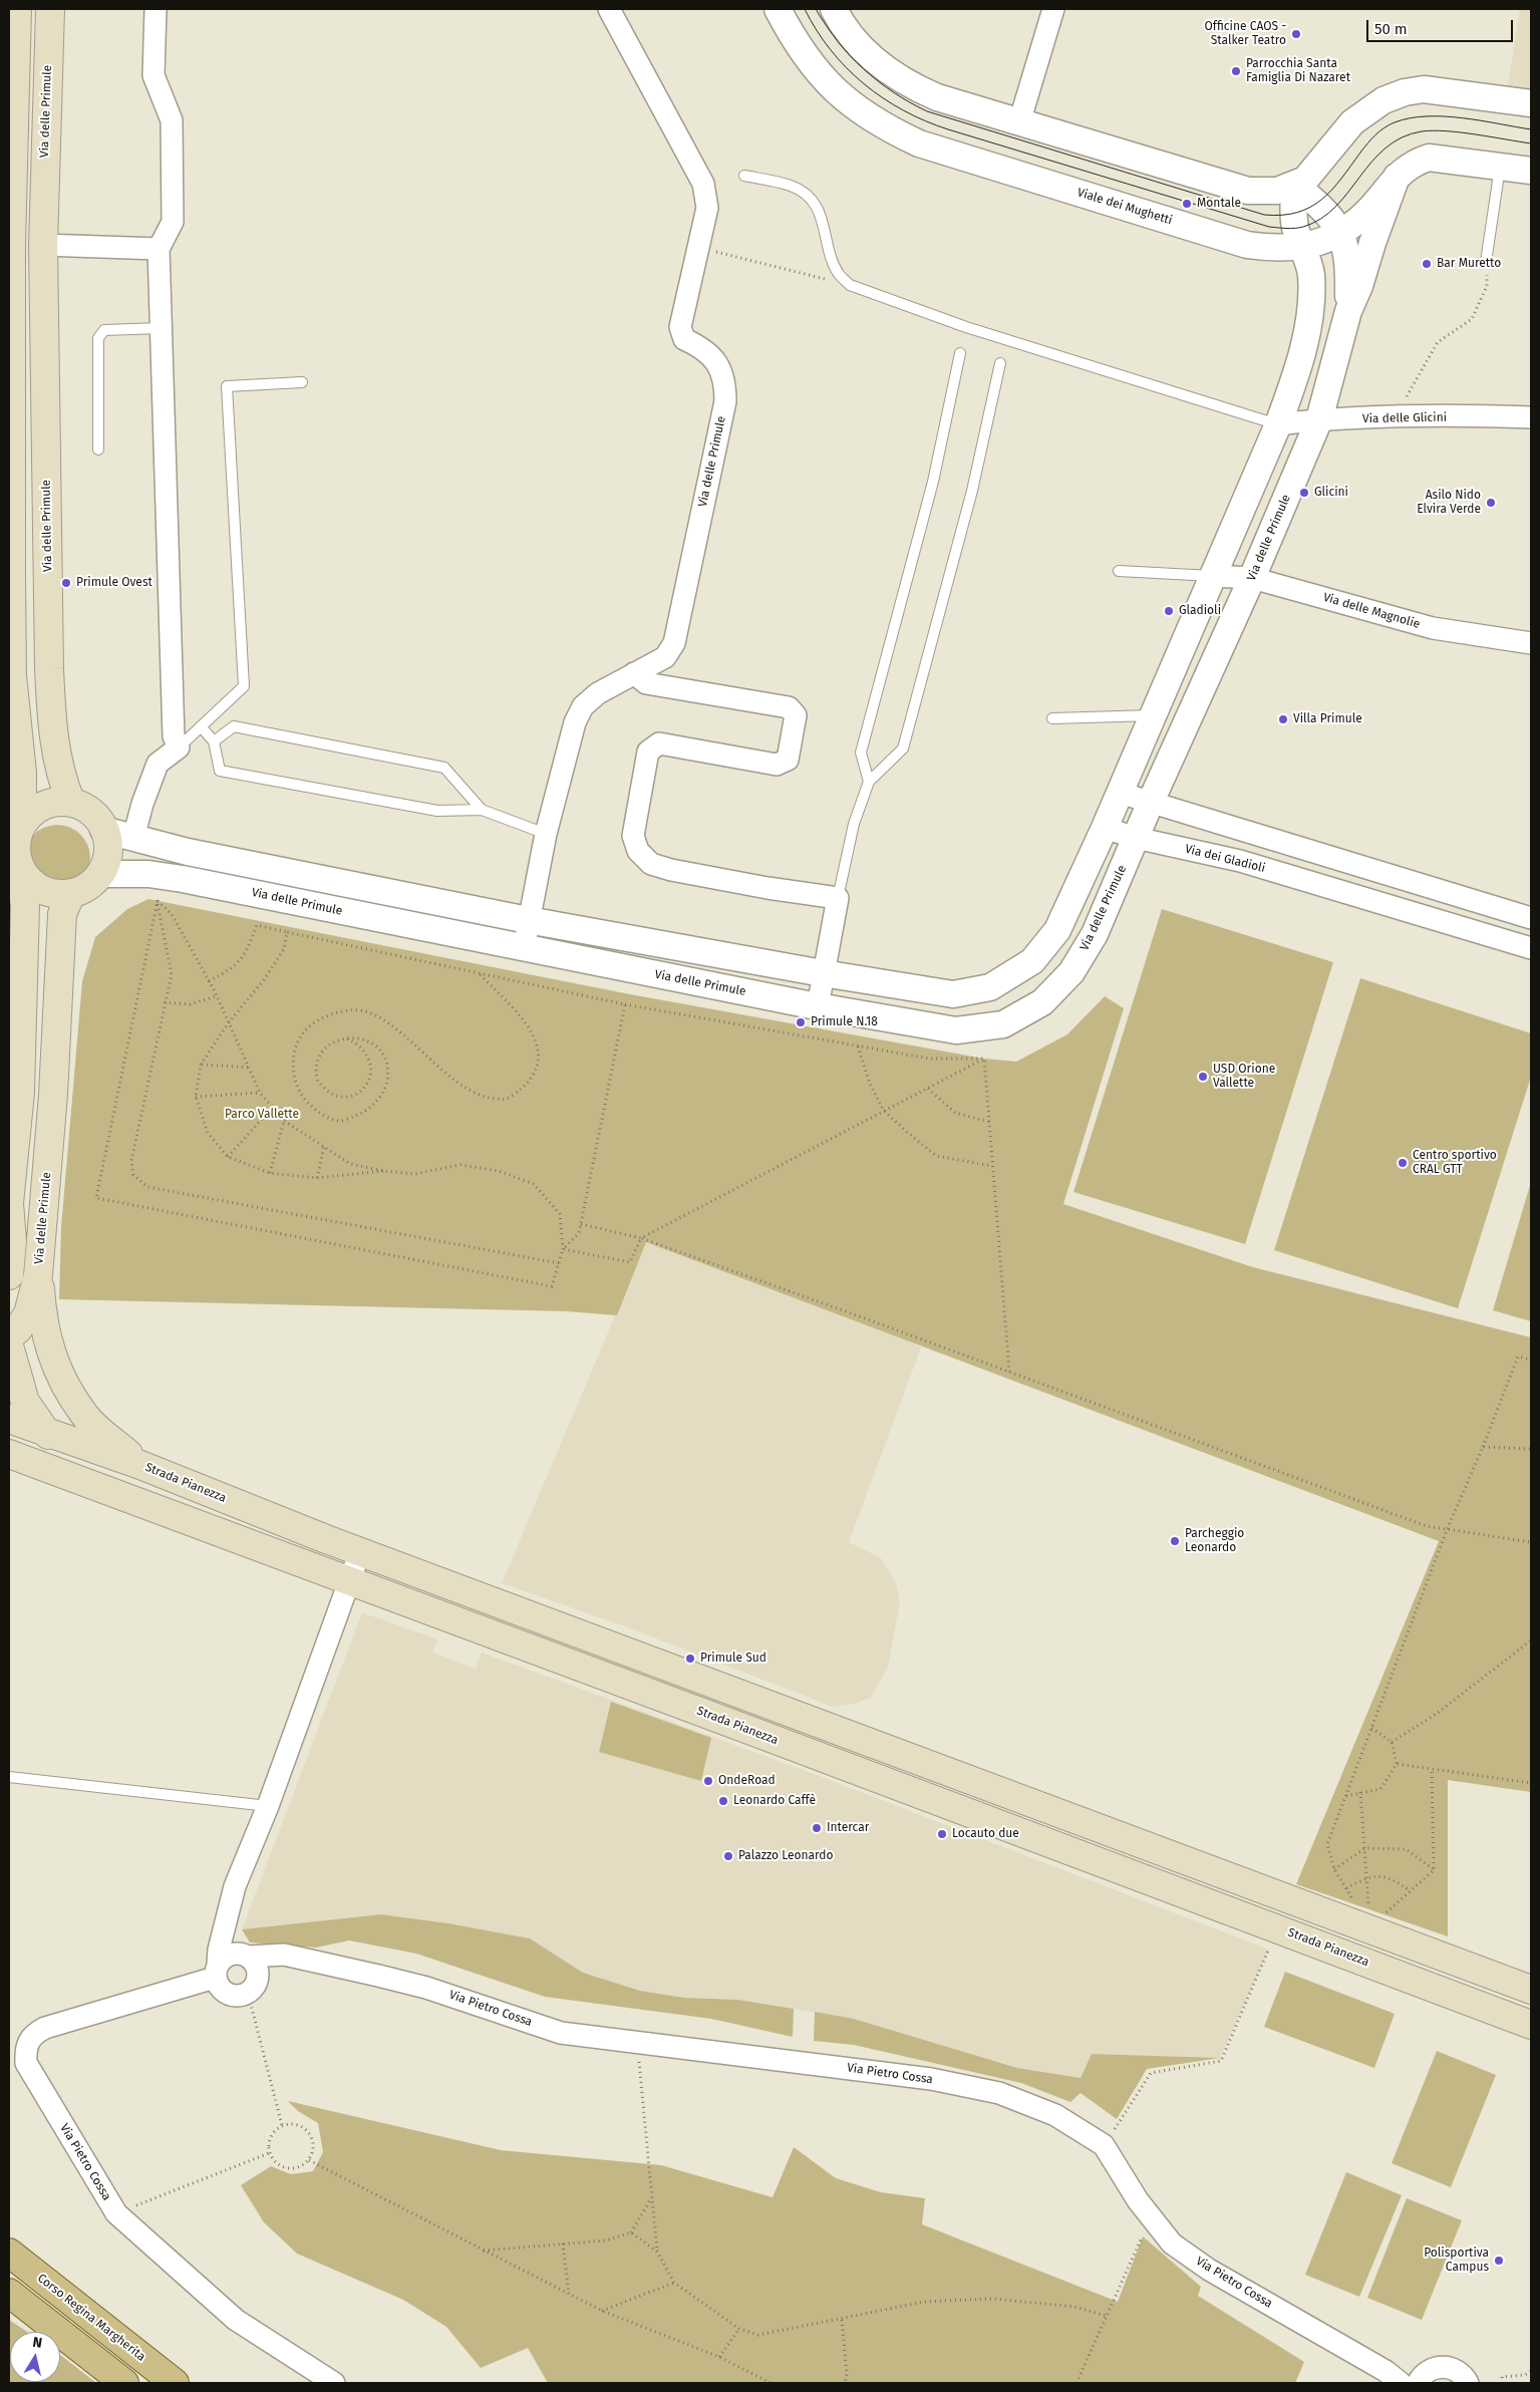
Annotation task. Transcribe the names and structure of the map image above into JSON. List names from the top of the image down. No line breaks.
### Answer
{"streets":{"main road":["Via delle Primule","Strada Pianezza","Corso Regina Margherita"],"street":["Viale dei Mughetti","Via delle Glicini","Via delle Magnolie","Via dei Gladioli","Via Pietro Cossa"]},"crossings":[["Via delle Primule","Viale dei Mughetti"],["Via delle Primule","Via delle Glicini"],["Via delle Primule","Via delle Magnolie"],["Via delle Primule","Via dei Gladioli"],["Via delle Primule","Strada Pianezza"]],"parks":["Parco Vallette"],"places":["Officine CAOS - Stalker Teatro","Parrocchia Santa Famiglia Di Nazaret","Montale","Bar Muretto","Glicini","Asilo Nido Elvira Verde","Primule Ovest","Gladioli","Villa Primule","Primule N.18","USD Orione Vallette","Centro sportivo CRAL GTT","Parcheggio Leonardo","Primule Sud","OndeRoad","Leonardo Caffè","Intercar","Locauto due","Palazzo Leonardo","Polisportiva Campus"],"scale_bar":"50 m","north":"top"}
